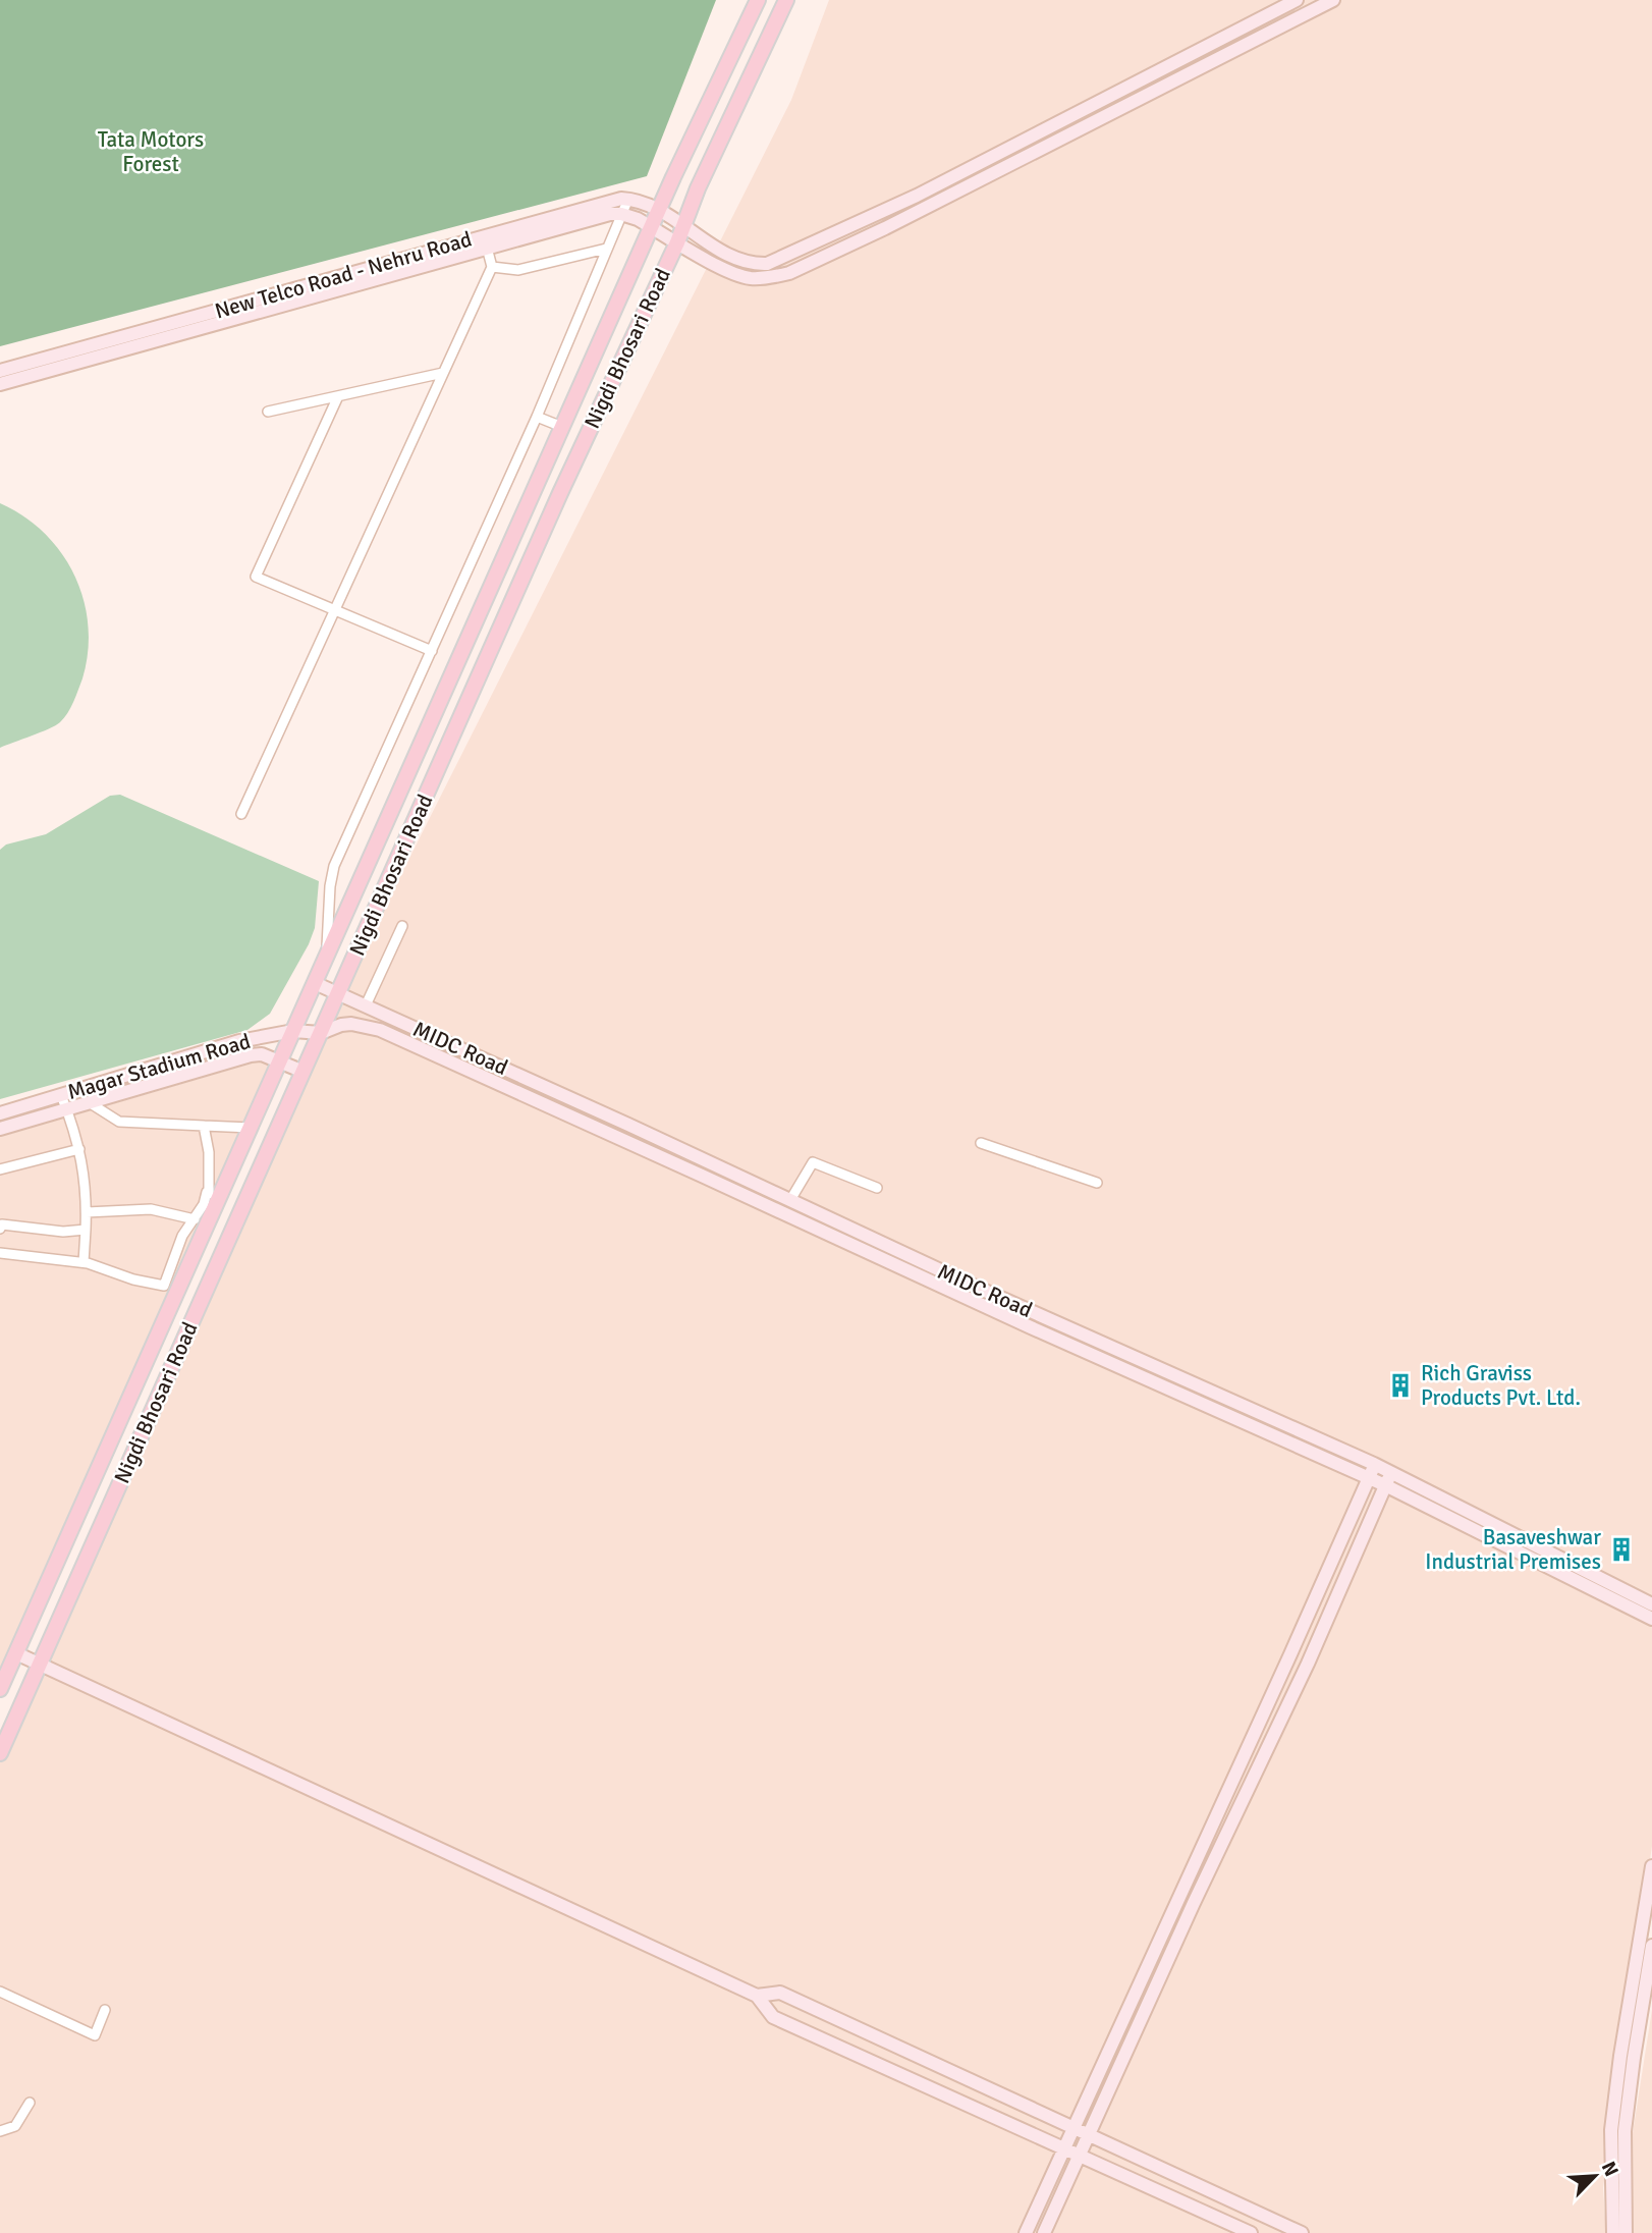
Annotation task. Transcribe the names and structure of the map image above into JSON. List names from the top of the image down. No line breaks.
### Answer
{"streets":{"main road":["Nigdi Bhosari Road"],"street":["New Telco Road - Nehru Road","MIDC Road","Magar Stadium Road"]},"crossings":[["New Telco Road - Nehru Road","Nigdi Bhosari Road"],["Nigdi Bhosari Road","MIDC Road"],["Nigdi Bhosari Road","Magar Stadium Road"],["MIDC Road","Magar Stadium Road"]],"parks":["Tata Motors Forest"],"places":{"building":["Rich Graviss Products Pvt. Ltd.","Basaveshwar Industrial Premises"]},"north":"top right"}
